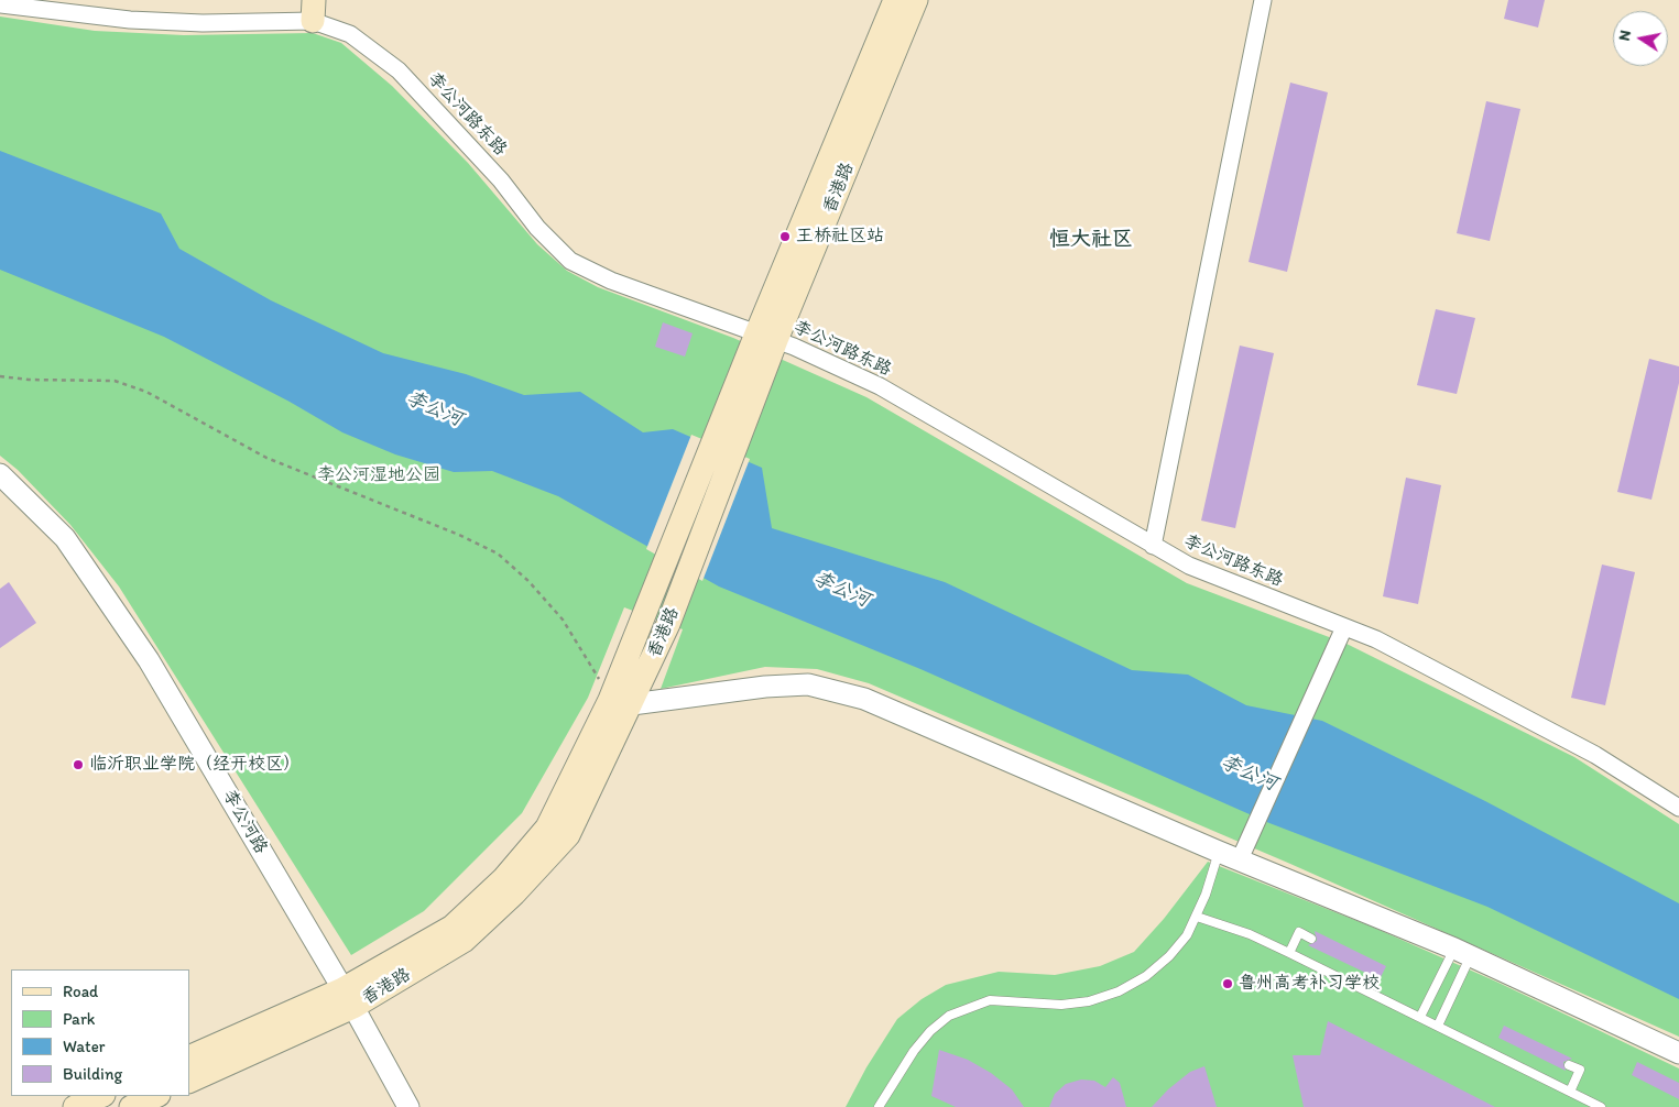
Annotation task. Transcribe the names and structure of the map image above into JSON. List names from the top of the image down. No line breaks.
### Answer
{"streets":{"main road":["香港路"],"street":["李公河路东路","李公河路"]},"crossings":[["李公河路东路","香港路"],["香港路","李公河路"]],"districts":["恒大社区"],"water":["李公河"],"parks":["李公河湿地公园"],"places":["王桥社区站","临沂职业学院（经开校区）","鲁州高考补习学校"],"legend":["Road","Park","Water","Building"],"north":"left"}
